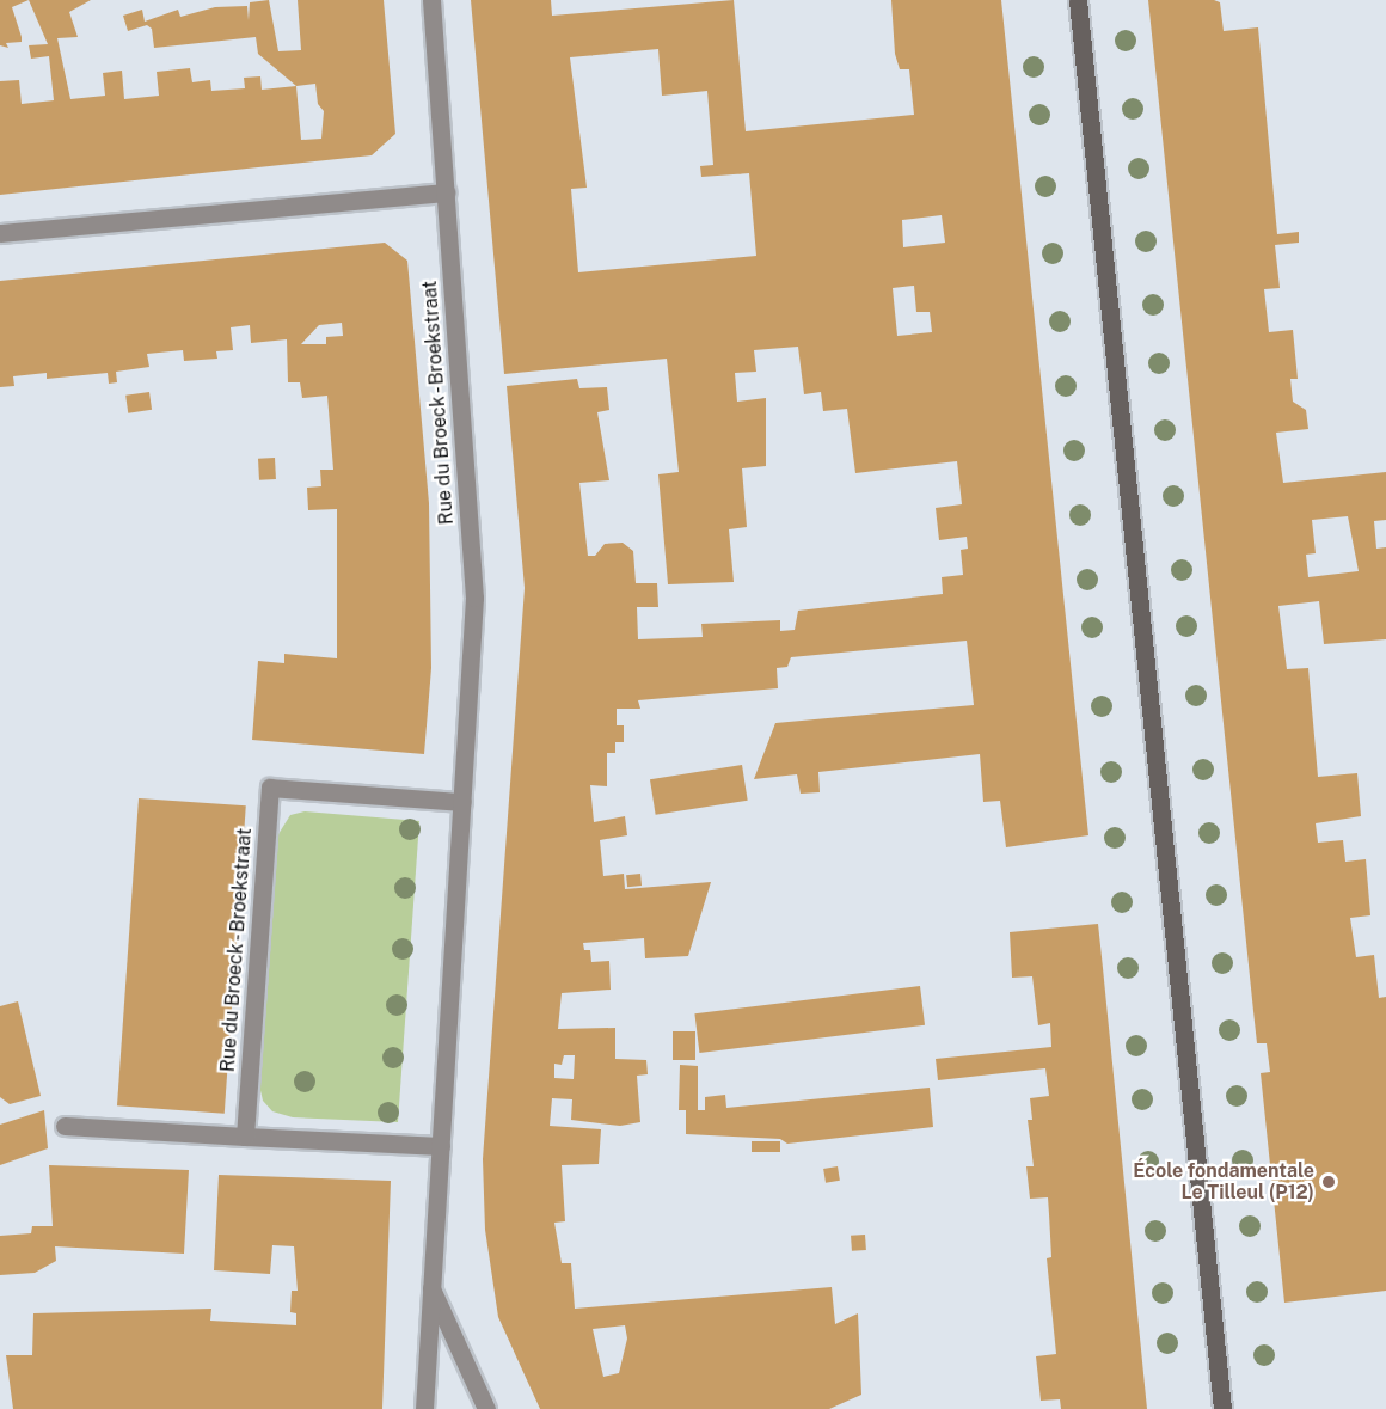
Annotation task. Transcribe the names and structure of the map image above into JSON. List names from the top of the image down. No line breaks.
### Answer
{"streets":{"street":["Rue du Broeck - Broekstraat"]},"places":["École fondamentale Le Tilleul (P12)"]}
